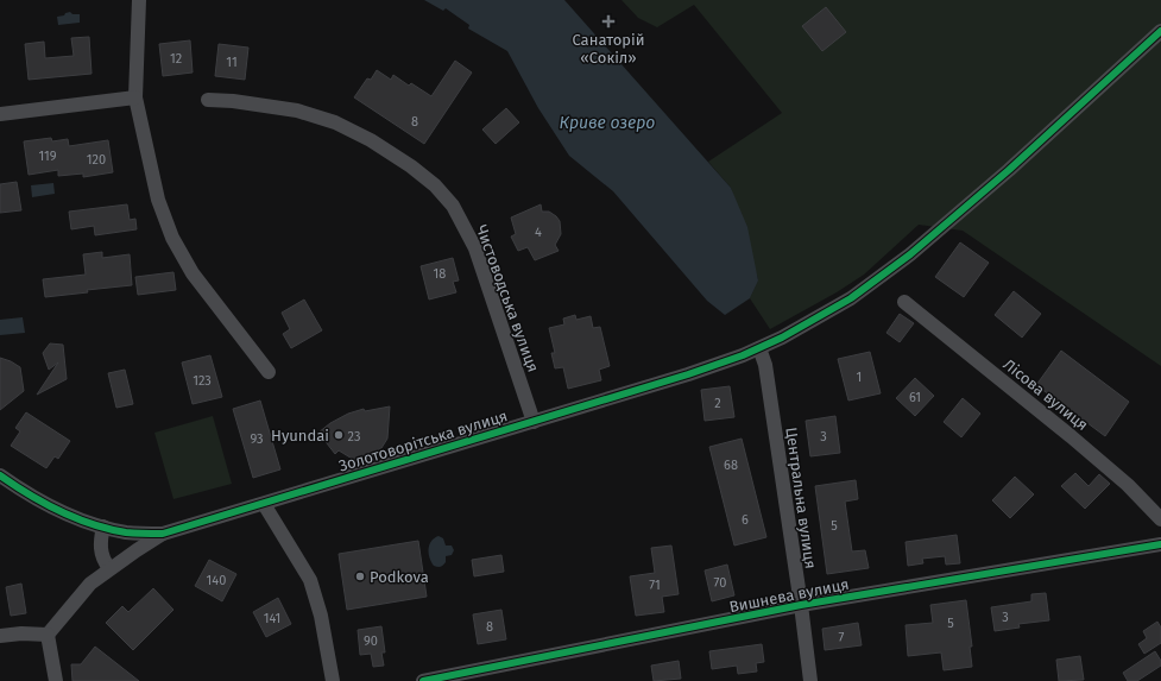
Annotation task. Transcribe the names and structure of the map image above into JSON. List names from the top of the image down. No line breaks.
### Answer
{"streets":{"street":["Чистоводська вулиця","Лісова вулиця","Золотоворітська вулиця","Центральна вулиця","Вишнева вулиця"]},"crossings":[["Чистоводська вулиця","Золотоворітська вулиця"],["Золотоворітська вулиця","Центральна вулиця"],["Центральна вулиця","Вишнева вулиця"]],"water":["Криве озеро"],"places":{"health":["Санаторій «Сокіл»"],"other":["Hyundai","Podkova"]},"house_numbers":["12","11","8","119","120","4","18","1","123","61","2","23","3","93","68","6","5","140","70","71","3","141","5","8","7","90"]}
